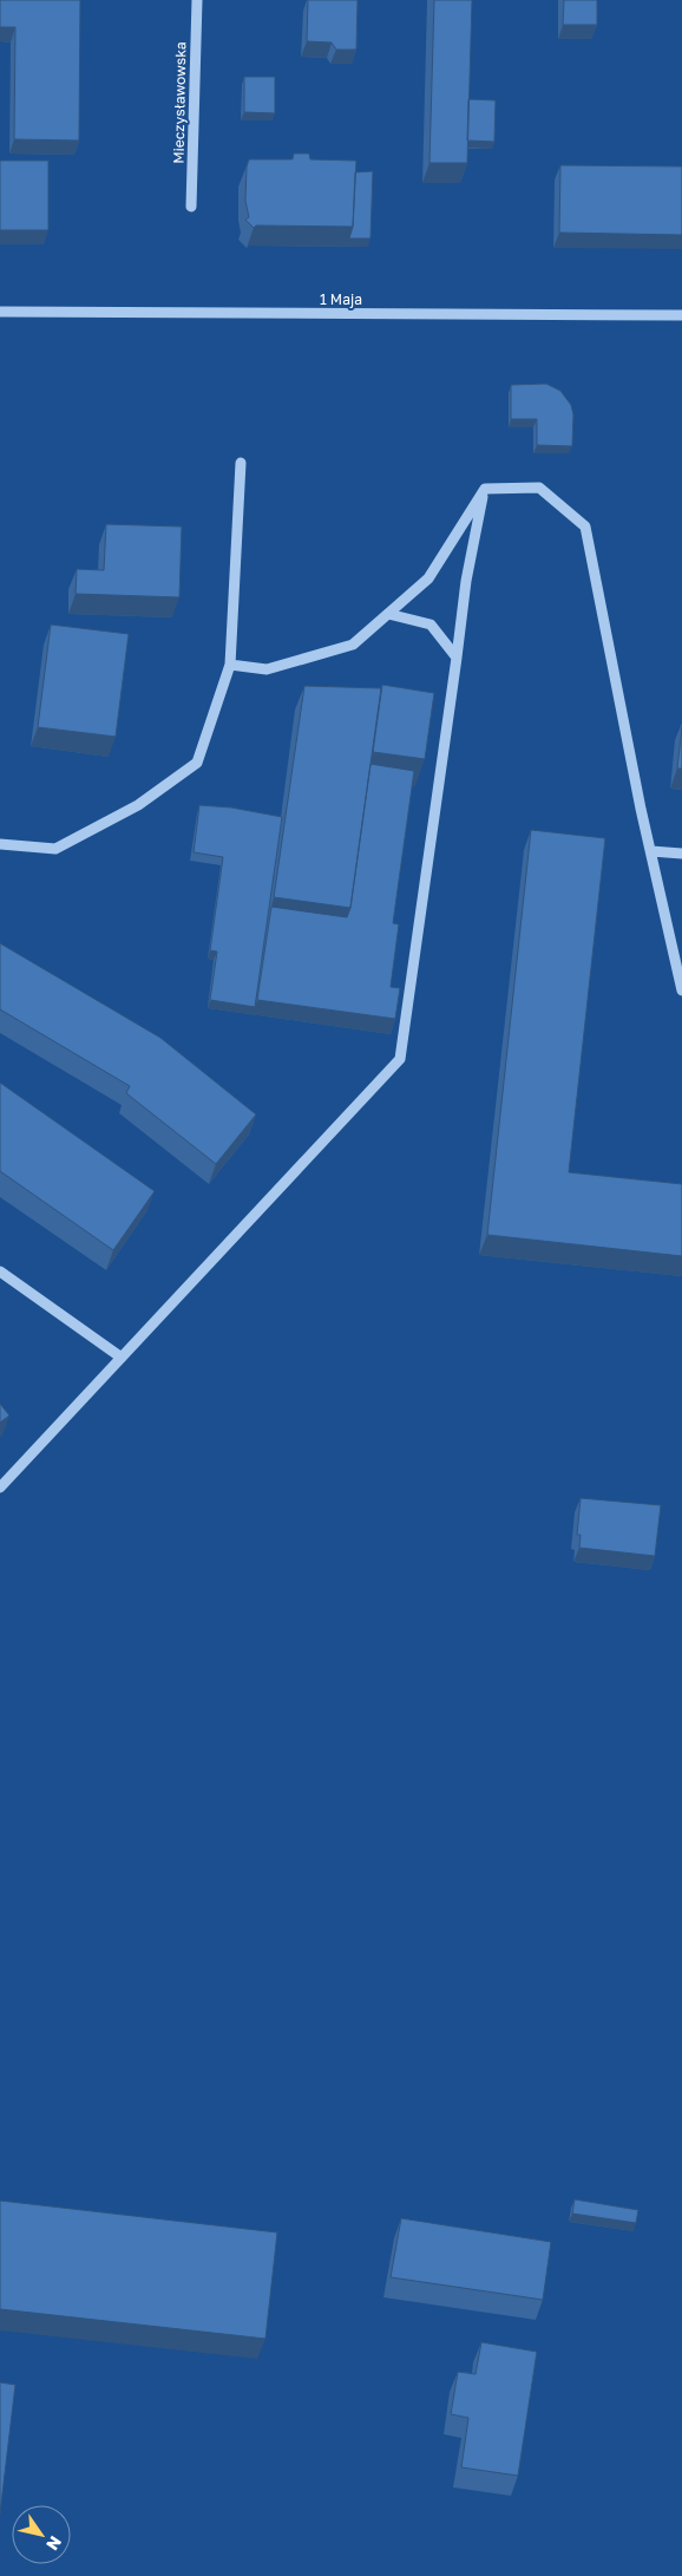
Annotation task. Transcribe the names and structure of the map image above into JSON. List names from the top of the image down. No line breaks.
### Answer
{"streets":{"street":["Mieczysławowska","1 Maja"]},"north":"bottom right"}
